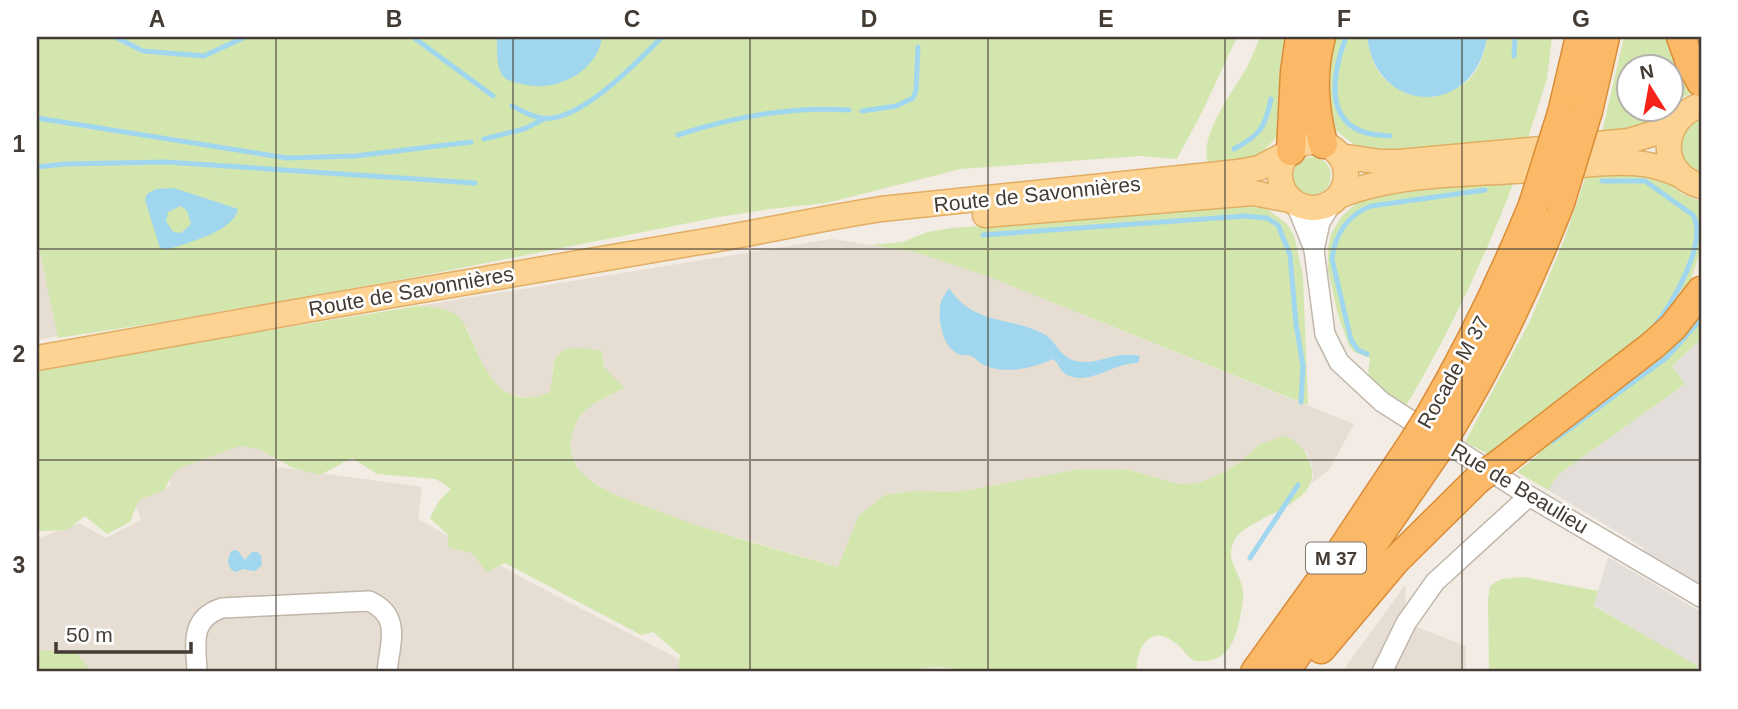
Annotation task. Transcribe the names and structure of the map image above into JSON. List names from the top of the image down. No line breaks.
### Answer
{"streets":{"highway":["Rocade M 37","M 37"],"main road":["Route de Savonnières"],"street":["Rue de Beaulieu"]},"crossings":[["Route de Savonnières","Rue de Beaulieu"]],"scale_bar":"50 m","north":"top","grid":{"columns":["A","B","C","D","E","F","G"],"rows":["1","2","3"]}}
